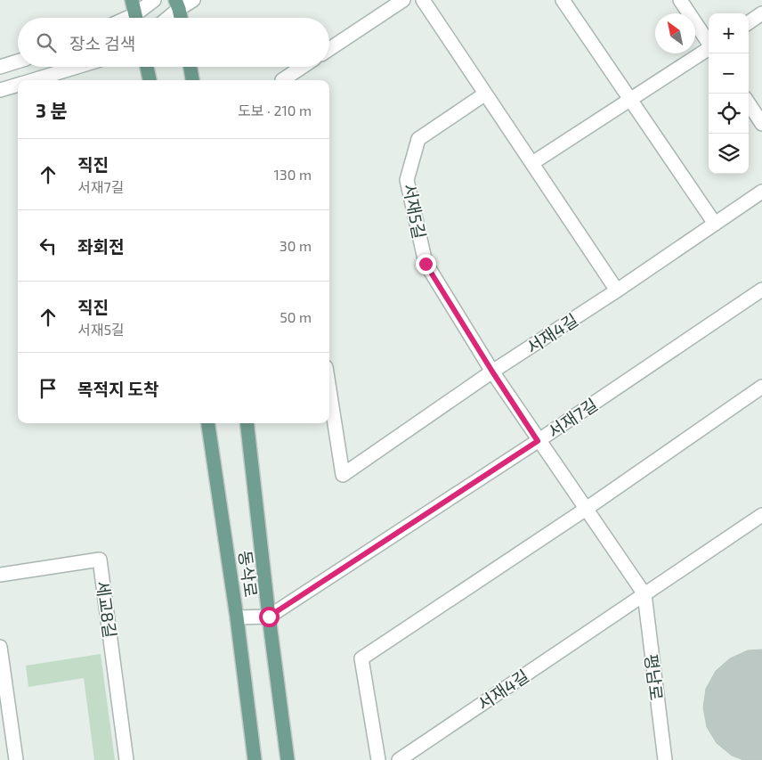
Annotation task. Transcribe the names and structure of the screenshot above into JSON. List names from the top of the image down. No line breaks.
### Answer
{"streets":{"main road":["동삭로"],"street":["서재5길","서재4길","서재7길","세교8길","평남로"]},"crossings":[["서재5길","서재4길"],["서재5길","서재7길"],["서재5길","평남로"],["서재4길","평남로"],["서재7길","동삭로"]],"north":"top left","page":{"map_buttons":["+","−"],"search":"장소 검색","heading":["3 분","도보 · 210 m"],"list":[["직진","서재7길","130 m"],["좌회전","30 m"],["직진","서재5길","50 m"],"목적지 도착"]}}
